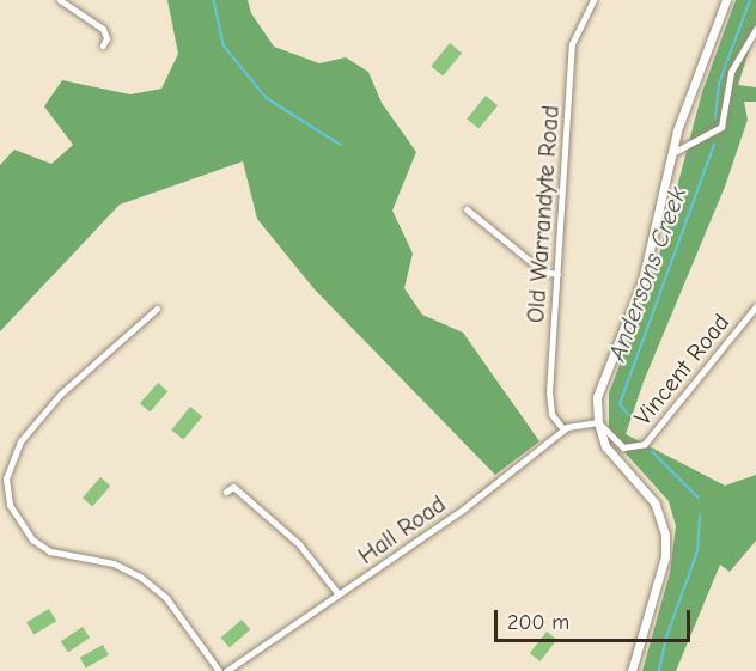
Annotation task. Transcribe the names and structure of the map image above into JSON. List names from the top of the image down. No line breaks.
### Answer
{"streets":{"street":["Old Warrandyte Road","Vincent Road","Hall Road"]},"crossings":[["Old Warrandyte Road","Hall Road"],["Vincent Road","Hall Road"]],"water":["Andersons Creek"],"scale_bar":"200 m"}
